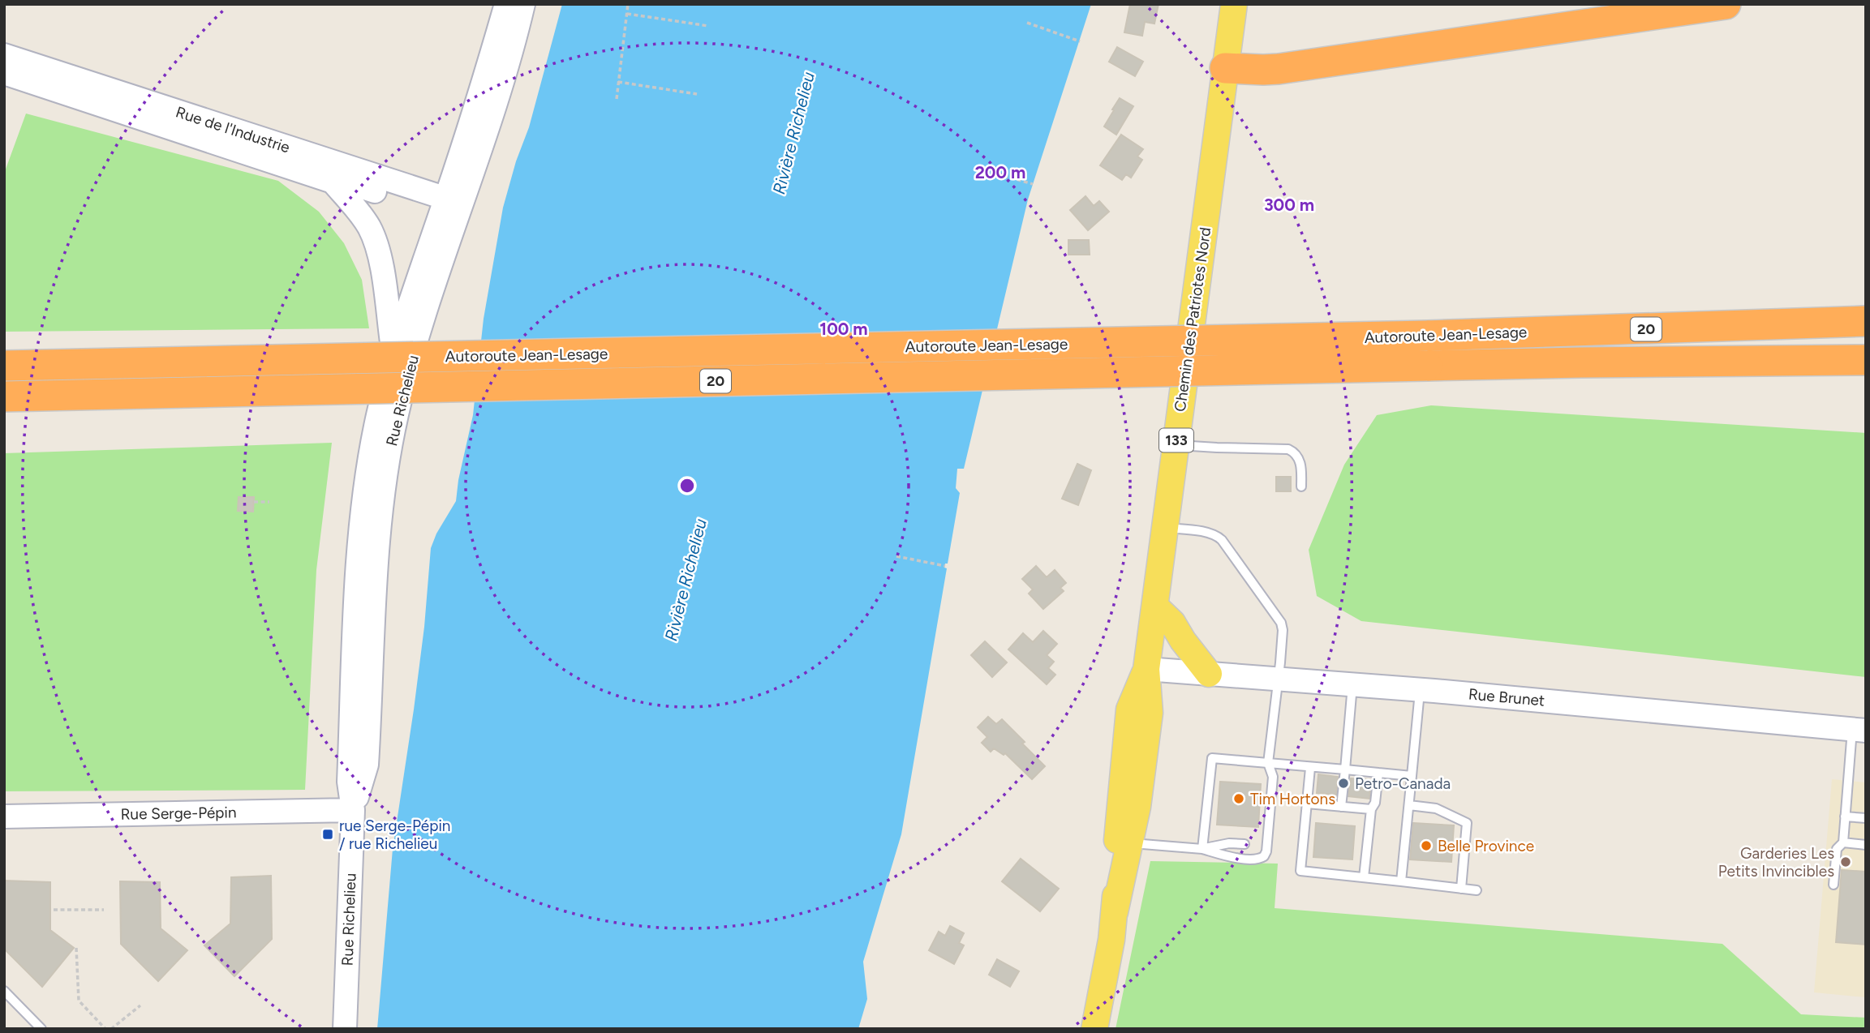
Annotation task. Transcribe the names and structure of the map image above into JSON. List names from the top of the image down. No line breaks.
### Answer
{"streets":{"highway":["20","Autoroute Jean-Lesage"],"main road":["Chemin des Patriotes Nord","133"],"street":["Rue de l'Industrie","Rue Richelieu","Rue Brunet","Rue Serge-Pépin"]},"crossings":[["Rue de l'Industrie","Rue Richelieu"],["Chemin des Patriotes Nord","Rue Brunet"],["Rue Richelieu","Rue Serge-Pépin"]],"water":["Rivière Richelieu"],"places":{"other":["Petro-Canada","Tim Hortons","Belle Province","Garderies Les Petits Invincibles"],"transit":["rue Serge-Pépin / rue Richelieu"]},"rings":["200 m","300 m","100 m"]}
